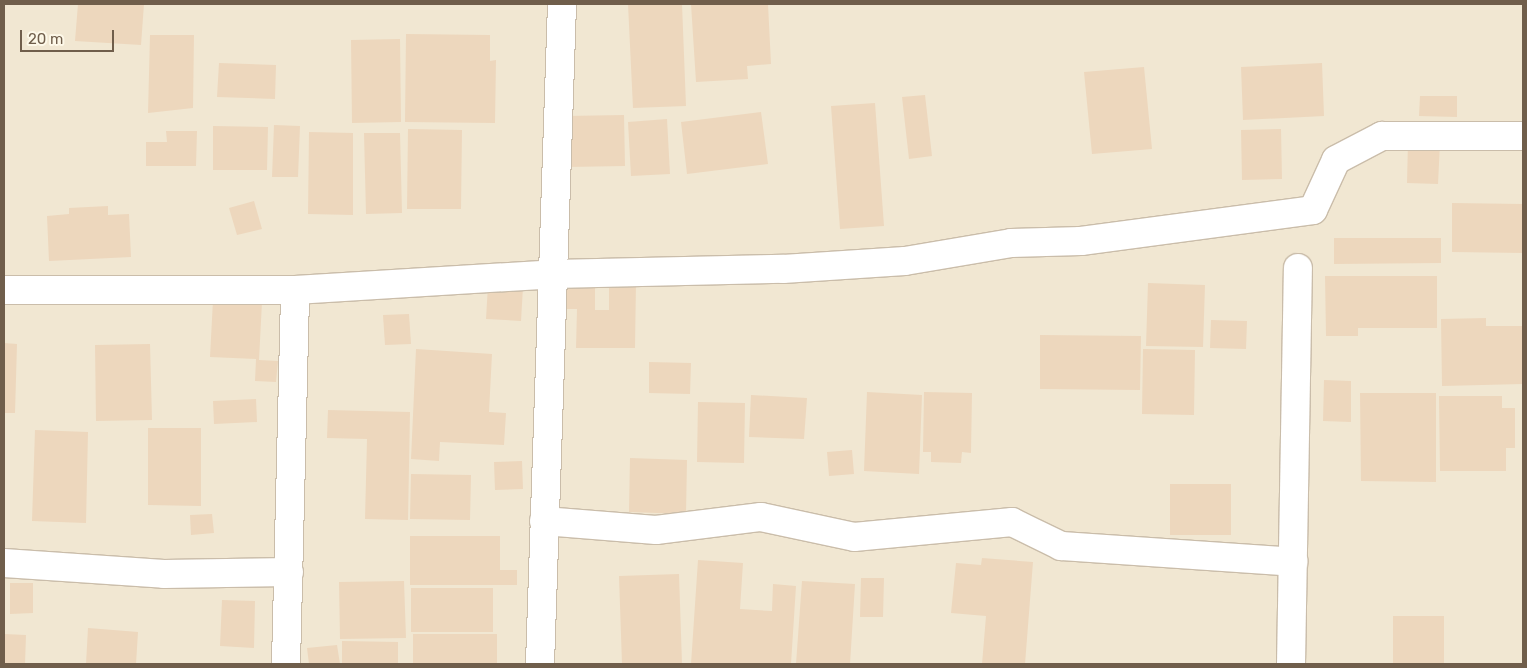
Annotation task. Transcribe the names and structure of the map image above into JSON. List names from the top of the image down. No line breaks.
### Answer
{"scale_bar":"20 m"}
